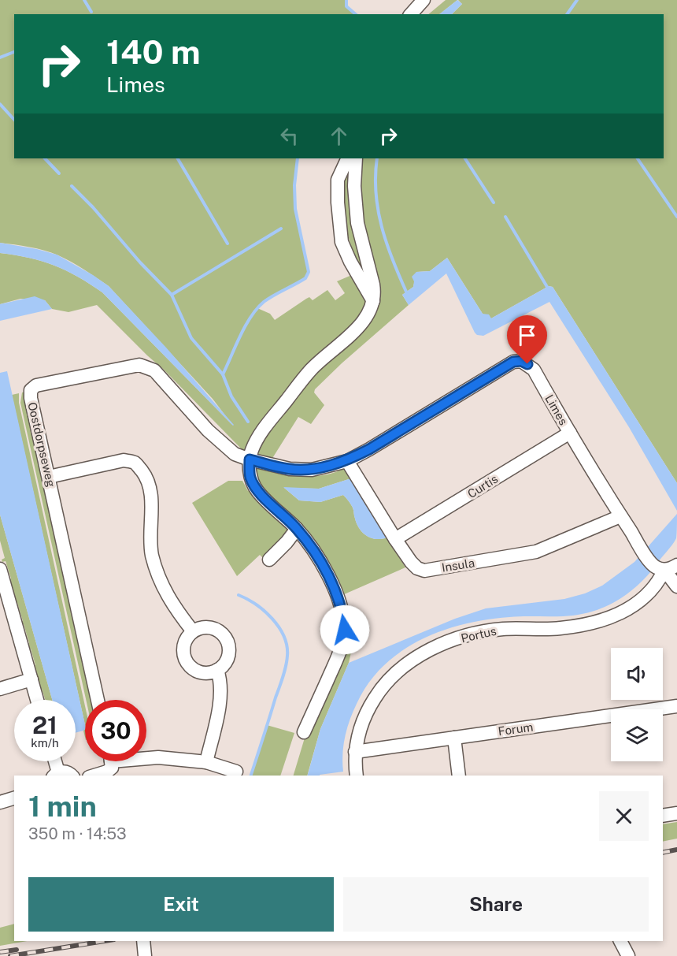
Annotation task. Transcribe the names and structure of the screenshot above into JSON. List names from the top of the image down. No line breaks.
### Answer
{"streets":{"street":["Limes","Oostdorpseweg","Curtis","Insula","Portus","Forum"]},"crossings":[["Limes","Oostdorpseweg"],["Limes","Curtis"],["Limes","Insula"],["Limes","Portus"],["Curtis","Insula"],["Portus","Forum"]],"page":{"turn":["140 m","Limes"],"speed":"21 km/h","limit":"30","heading":["1 min","350 m · 14:53"],"buttons":["Exit","Share"]}}
